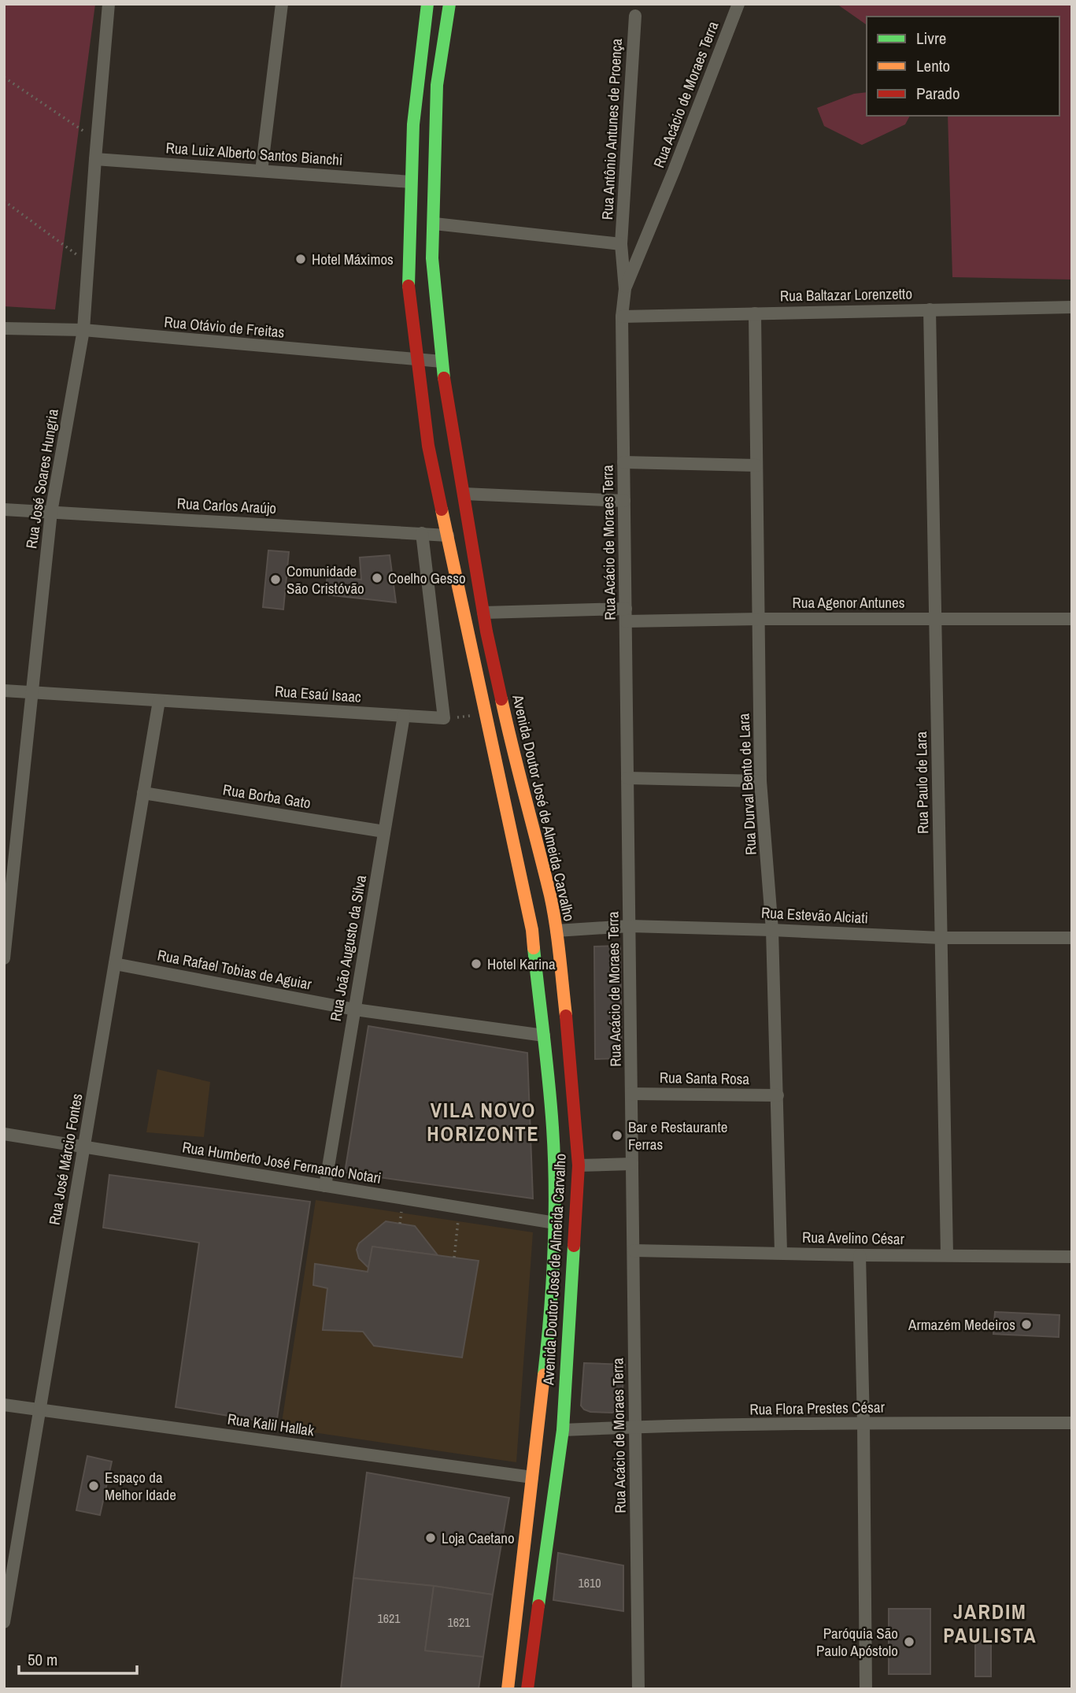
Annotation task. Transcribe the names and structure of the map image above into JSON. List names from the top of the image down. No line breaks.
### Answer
{"streets":{"main road":["Avenida Doutor José de Almeida Carvalho"],"street":["Rua Acácio de Moraes Terra","Rua Antônio Antunes de Proença","Rua Luiz Alberto Santos Bianchi","Rua Baltazar Lorenzetto","Rua Otávio de Freitas","Rua José Soares Hungria","Rua Carlos Araújo","Rua Agenor Antunes","Rua Esaú Isaac","Rua Paulo de Lara","Rua Durval Bento de Lara","Rua Borba Gato","Rua Estevão Alciati","Rua João Augusto da Silva","Rua Rafael Tobias de Aguiar","Rua Santa Rosa","Rua José Márcio Fontes","Rua Humberto José Fernando Notari","Rua Avelino César","Rua Flora Prestes César","Rua Kalil Hallak"]},"crossings":[["Rua Acácio de Moraes Terra","Rua Antônio Antunes de Proença"],["Rua Acácio de Moraes Terra","Rua Baltazar Lorenzetto"],["Rua Acácio de Moraes Terra","Rua Agenor Antunes"],["Rua Acácio de Moraes Terra","Rua Estevão Alciati"],["Rua Acácio de Moraes Terra","Rua Santa Rosa"],["Rua Acácio de Moraes Terra","Rua Avelino César"],["Rua Acácio de Moraes Terra","Rua Flora Prestes César"],["Rua Luiz Alberto Santos Bianchi","Rua José Soares Hungria"],["Rua Luiz Alberto Santos Bianchi","Avenida Doutor José de Almeida Carvalho"],["Rua Baltazar Lorenzetto","Rua Paulo de Lara"],["Rua Baltazar Lorenzetto","Rua Durval Bento de Lara"],["Rua Otávio de Freitas","Rua José Soares Hungria"],["Rua Otávio de Freitas","Avenida Doutor José de Almeida Carvalho"],["Rua José Soares Hungria","Rua Carlos Araújo"],["Rua José Soares Hungria","Rua Esaú Isaac"],["Rua Carlos Araújo","Avenida Doutor José de Almeida Carvalho"],["Rua Agenor Antunes","Rua Paulo de Lara"],["Rua Agenor Antunes","Rua Durval Bento de Lara"],["Rua Agenor Antunes","Avenida Doutor José de Almeida Carvalho"],["Rua Esaú Isaac","Rua João Augusto da Silva"],["Rua Esaú Isaac","Rua José Márcio Fontes"],["Rua Paulo de Lara","Rua Estevão Alciati"],["Rua Paulo de Lara","Rua Avelino César"],["Rua Durval Bento de Lara","Rua Estevão Alciati"],["Rua Durval Bento de Lara","Rua Santa Rosa"],["Rua Durval Bento de Lara","Rua Avelino César"],["Rua Borba Gato","Rua João Augusto da Silva"],["Rua Borba Gato","Rua José Márcio Fontes"],["Avenida Doutor José de Almeida Carvalho","Rua Estevão Alciati"],["Avenida Doutor José de Almeida Carvalho","Rua Rafael Tobias de Aguiar"],["Avenida Doutor José de Almeida Carvalho","Rua Humberto José Fernando Notari"],["Avenida Doutor José de Almeida Carvalho","Rua Flora Prestes César"],["Avenida Doutor José de Almeida Carvalho","Rua Kalil Hallak"],["Rua João Augusto da Silva","Rua Rafael Tobias de Aguiar"],["Rua João Augusto da Silva","Rua Humberto José Fernando Notari"],["Rua Rafael Tobias de Aguiar","Rua José Márcio Fontes"],["Rua José Márcio Fontes","Rua Humberto José Fernando Notari"],["Rua José Márcio Fontes","Rua Kalil Hallak"]],"districts":["VILA NOVO HORIZONTE","JARDIM PAULISTA"],"places":["Hotel Máximos","Coelho Gesso","Comunidade São Cristóvão","Hotel Karina","Bar e Restaurante Ferras","Armazém Medeiros","Espaço da Melhor Idade","Loja Caetano","Paróquia São Paulo Apóstolo"],"house_numbers":["1610","1621","1621"],"legend":["Livre","Lento","Parado"],"scale_bar":"50 m"}
